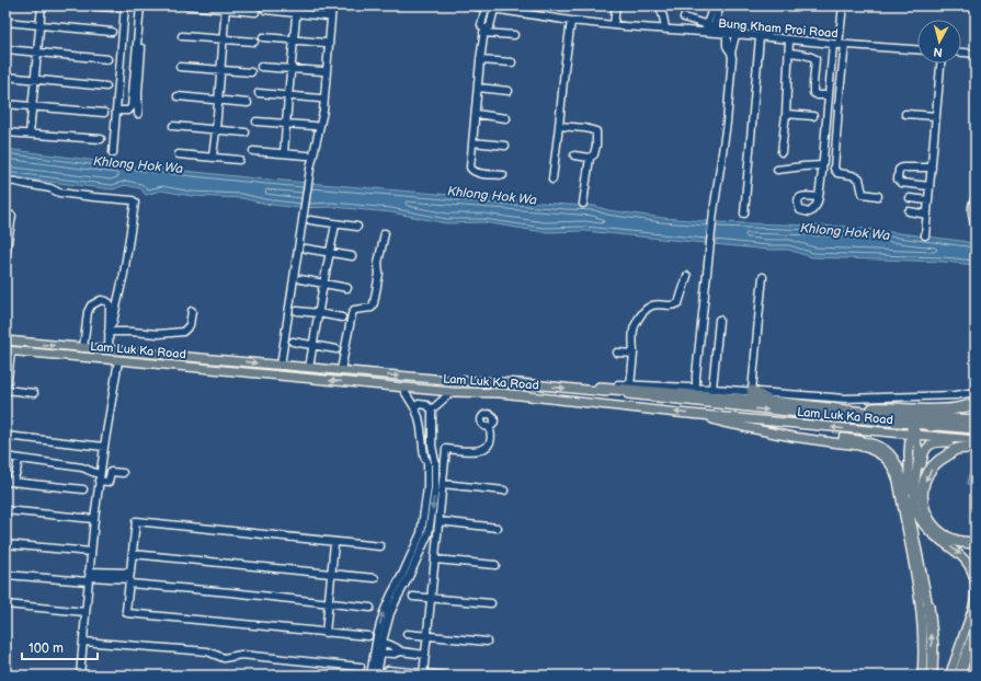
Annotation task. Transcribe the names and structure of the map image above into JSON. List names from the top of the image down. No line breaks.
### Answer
{"streets":{"main road":["Lam Luk Ka Road"],"street":["Bung Kham Proi Road"]},"water":["Khlong Hok Wa"],"scale_bar":"100 m","north":"bottom"}
